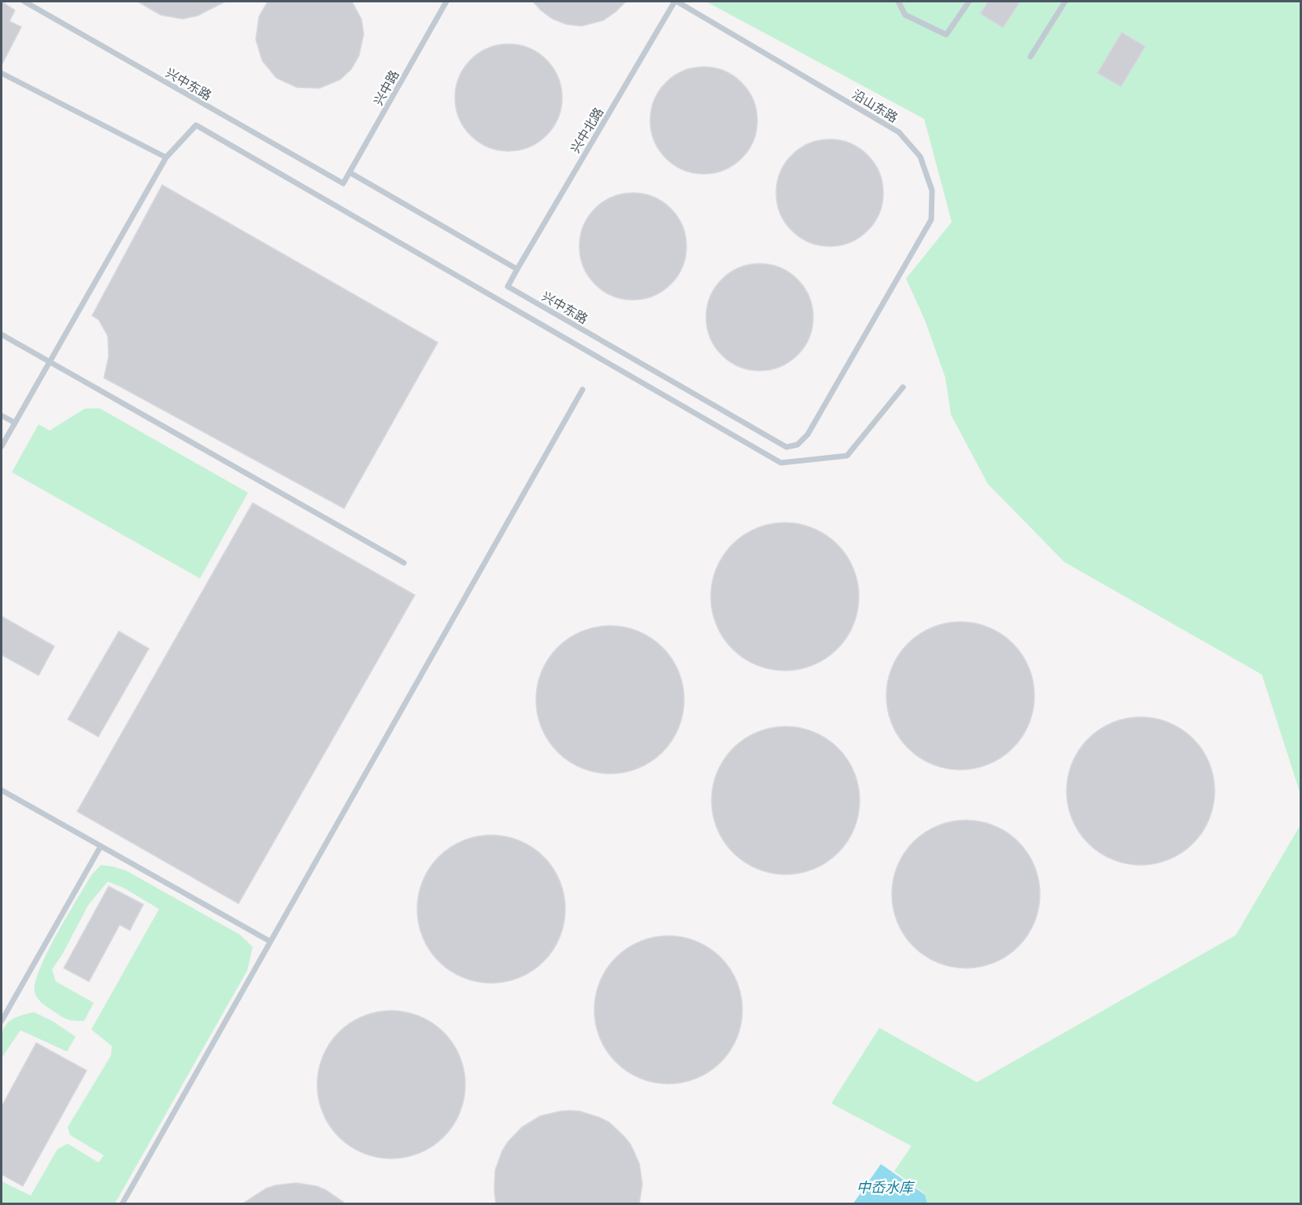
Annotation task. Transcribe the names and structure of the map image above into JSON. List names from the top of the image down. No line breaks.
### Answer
{"streets":{"lane":["兴中东路","兴中路","沿山东路","兴中北路"]},"crossings":[["兴中东路","兴中路"],["兴中东路","沿山东路"],["兴中东路","兴中北路"],["沿山东路","兴中北路"]],"water":["中岙水库"]}
